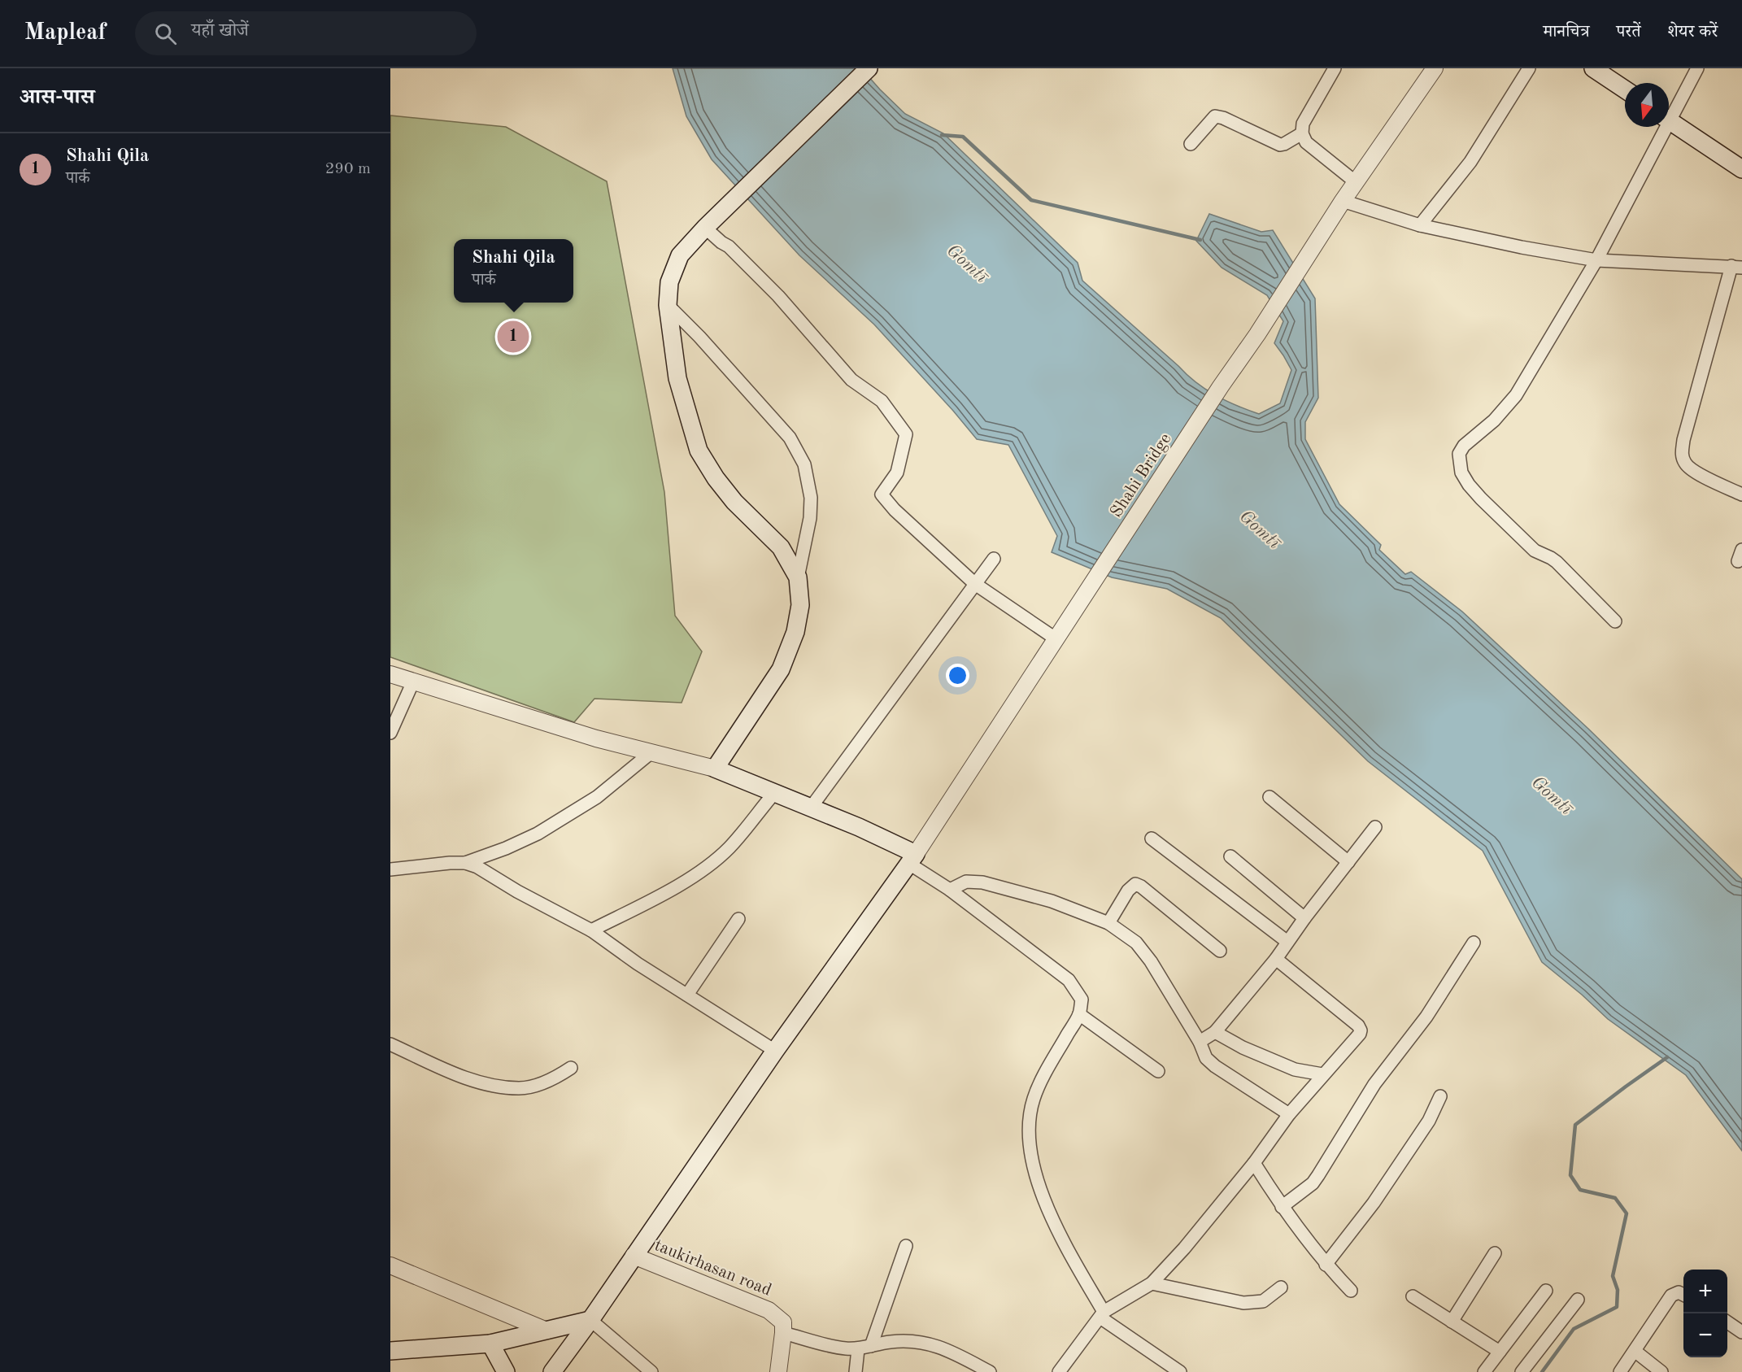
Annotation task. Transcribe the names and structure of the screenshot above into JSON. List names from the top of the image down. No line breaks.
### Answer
{"streets":{"street":["Shahi Bridge","taukirhasan road"]},"water":["Gomtī"],"north":"bottom","page":{"header":"Mapleaf","search":"यहाँ खोजें","nav":["मानचित्र","परतें","शेयर करें"],"heading":"आस-पास","list":[{"mark":"1","name":"Shahi Qila","note":"पार्क","value":"290 m"}],"popup":["Shahi Qila","पार्क"],"pins":"1","map_buttons":["+","−"]}}
